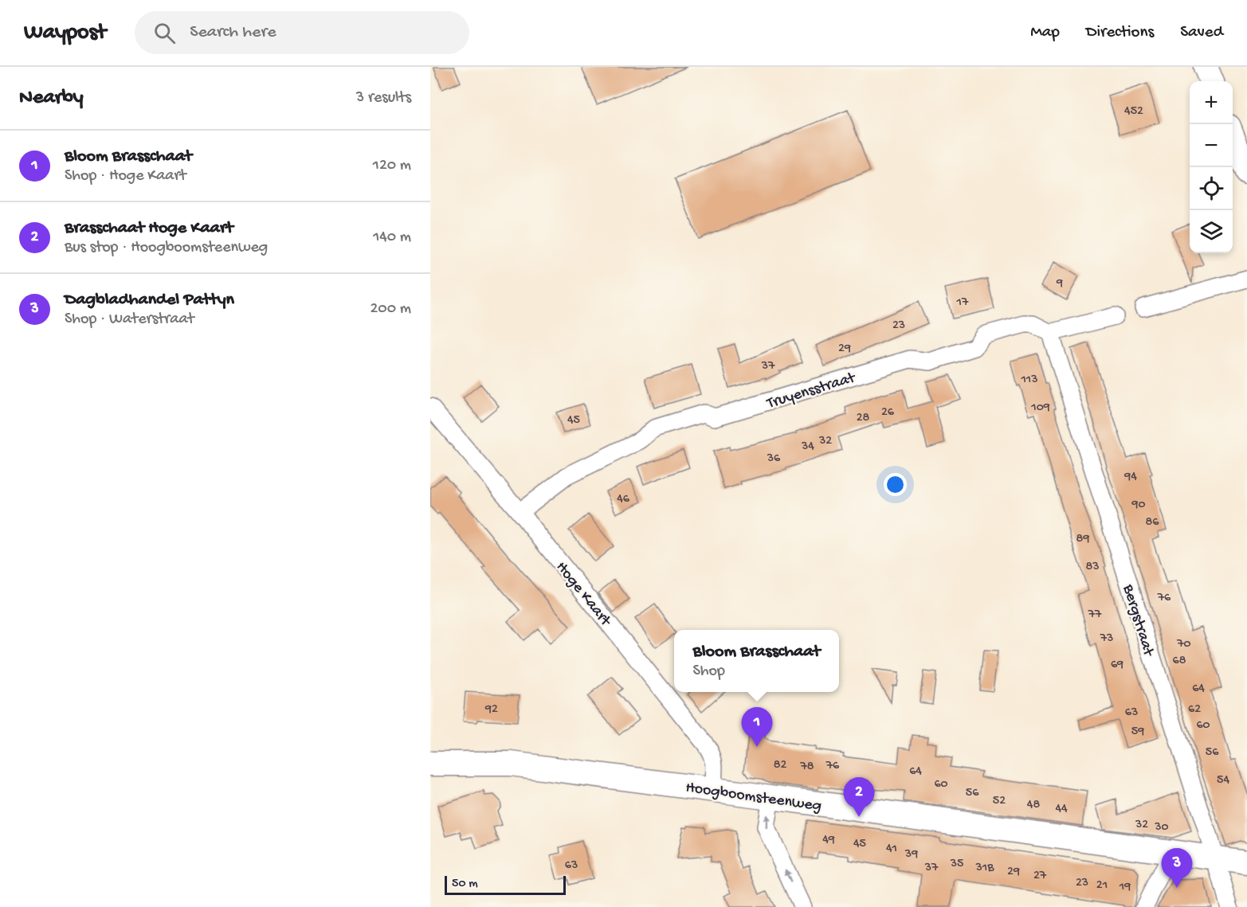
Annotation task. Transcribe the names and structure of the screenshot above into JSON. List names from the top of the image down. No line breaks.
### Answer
{"streets":{"street":["Truyensstraat","Hoge Kaart","Bergstraat","Hoogboomsteenweg"]},"crossings":[["Truyensstraat","Hoge Kaart"],["Truyensstraat","Bergstraat"],["Hoge Kaart","Hoogboomsteenweg"],["Bergstraat","Hoogboomsteenweg"]],"house_numbers":["452","9","17","23","29","37","113","109","26","28","45","32","34","36","94","46","90","86","89","83","76","77","73","70","68","69","64","92","62","63","60","59","56","82","76","78","64","54","60","56","52","48","44","32","30","49","45","41","39","35","63","37","31B","29","27","23","21","19"],"scale_bar":"50 m","page":{"header":"Waypost","search":"Search here","nav":["Map","Directions","Saved"],"heading":["Nearby","3 results"],"map_buttons":["+","−"],"list":[{"mark":"1","name":"Bloom Brasschaat","note":"Shop · Hoge Kaart","value":"120 m"},{"mark":"2","name":"Brasschaat Hoge Kaart","note":"Bus stop · Hoogboomsteenweg","value":"140 m"},{"mark":"3","name":"Dagbladhandel Pattyn","note":"Shop · Waterstraat","value":"200 m"}],"popup":["Bloom Brasschaat","Shop"],"pins":["1","2","3"],"scale":"50 m"}}
